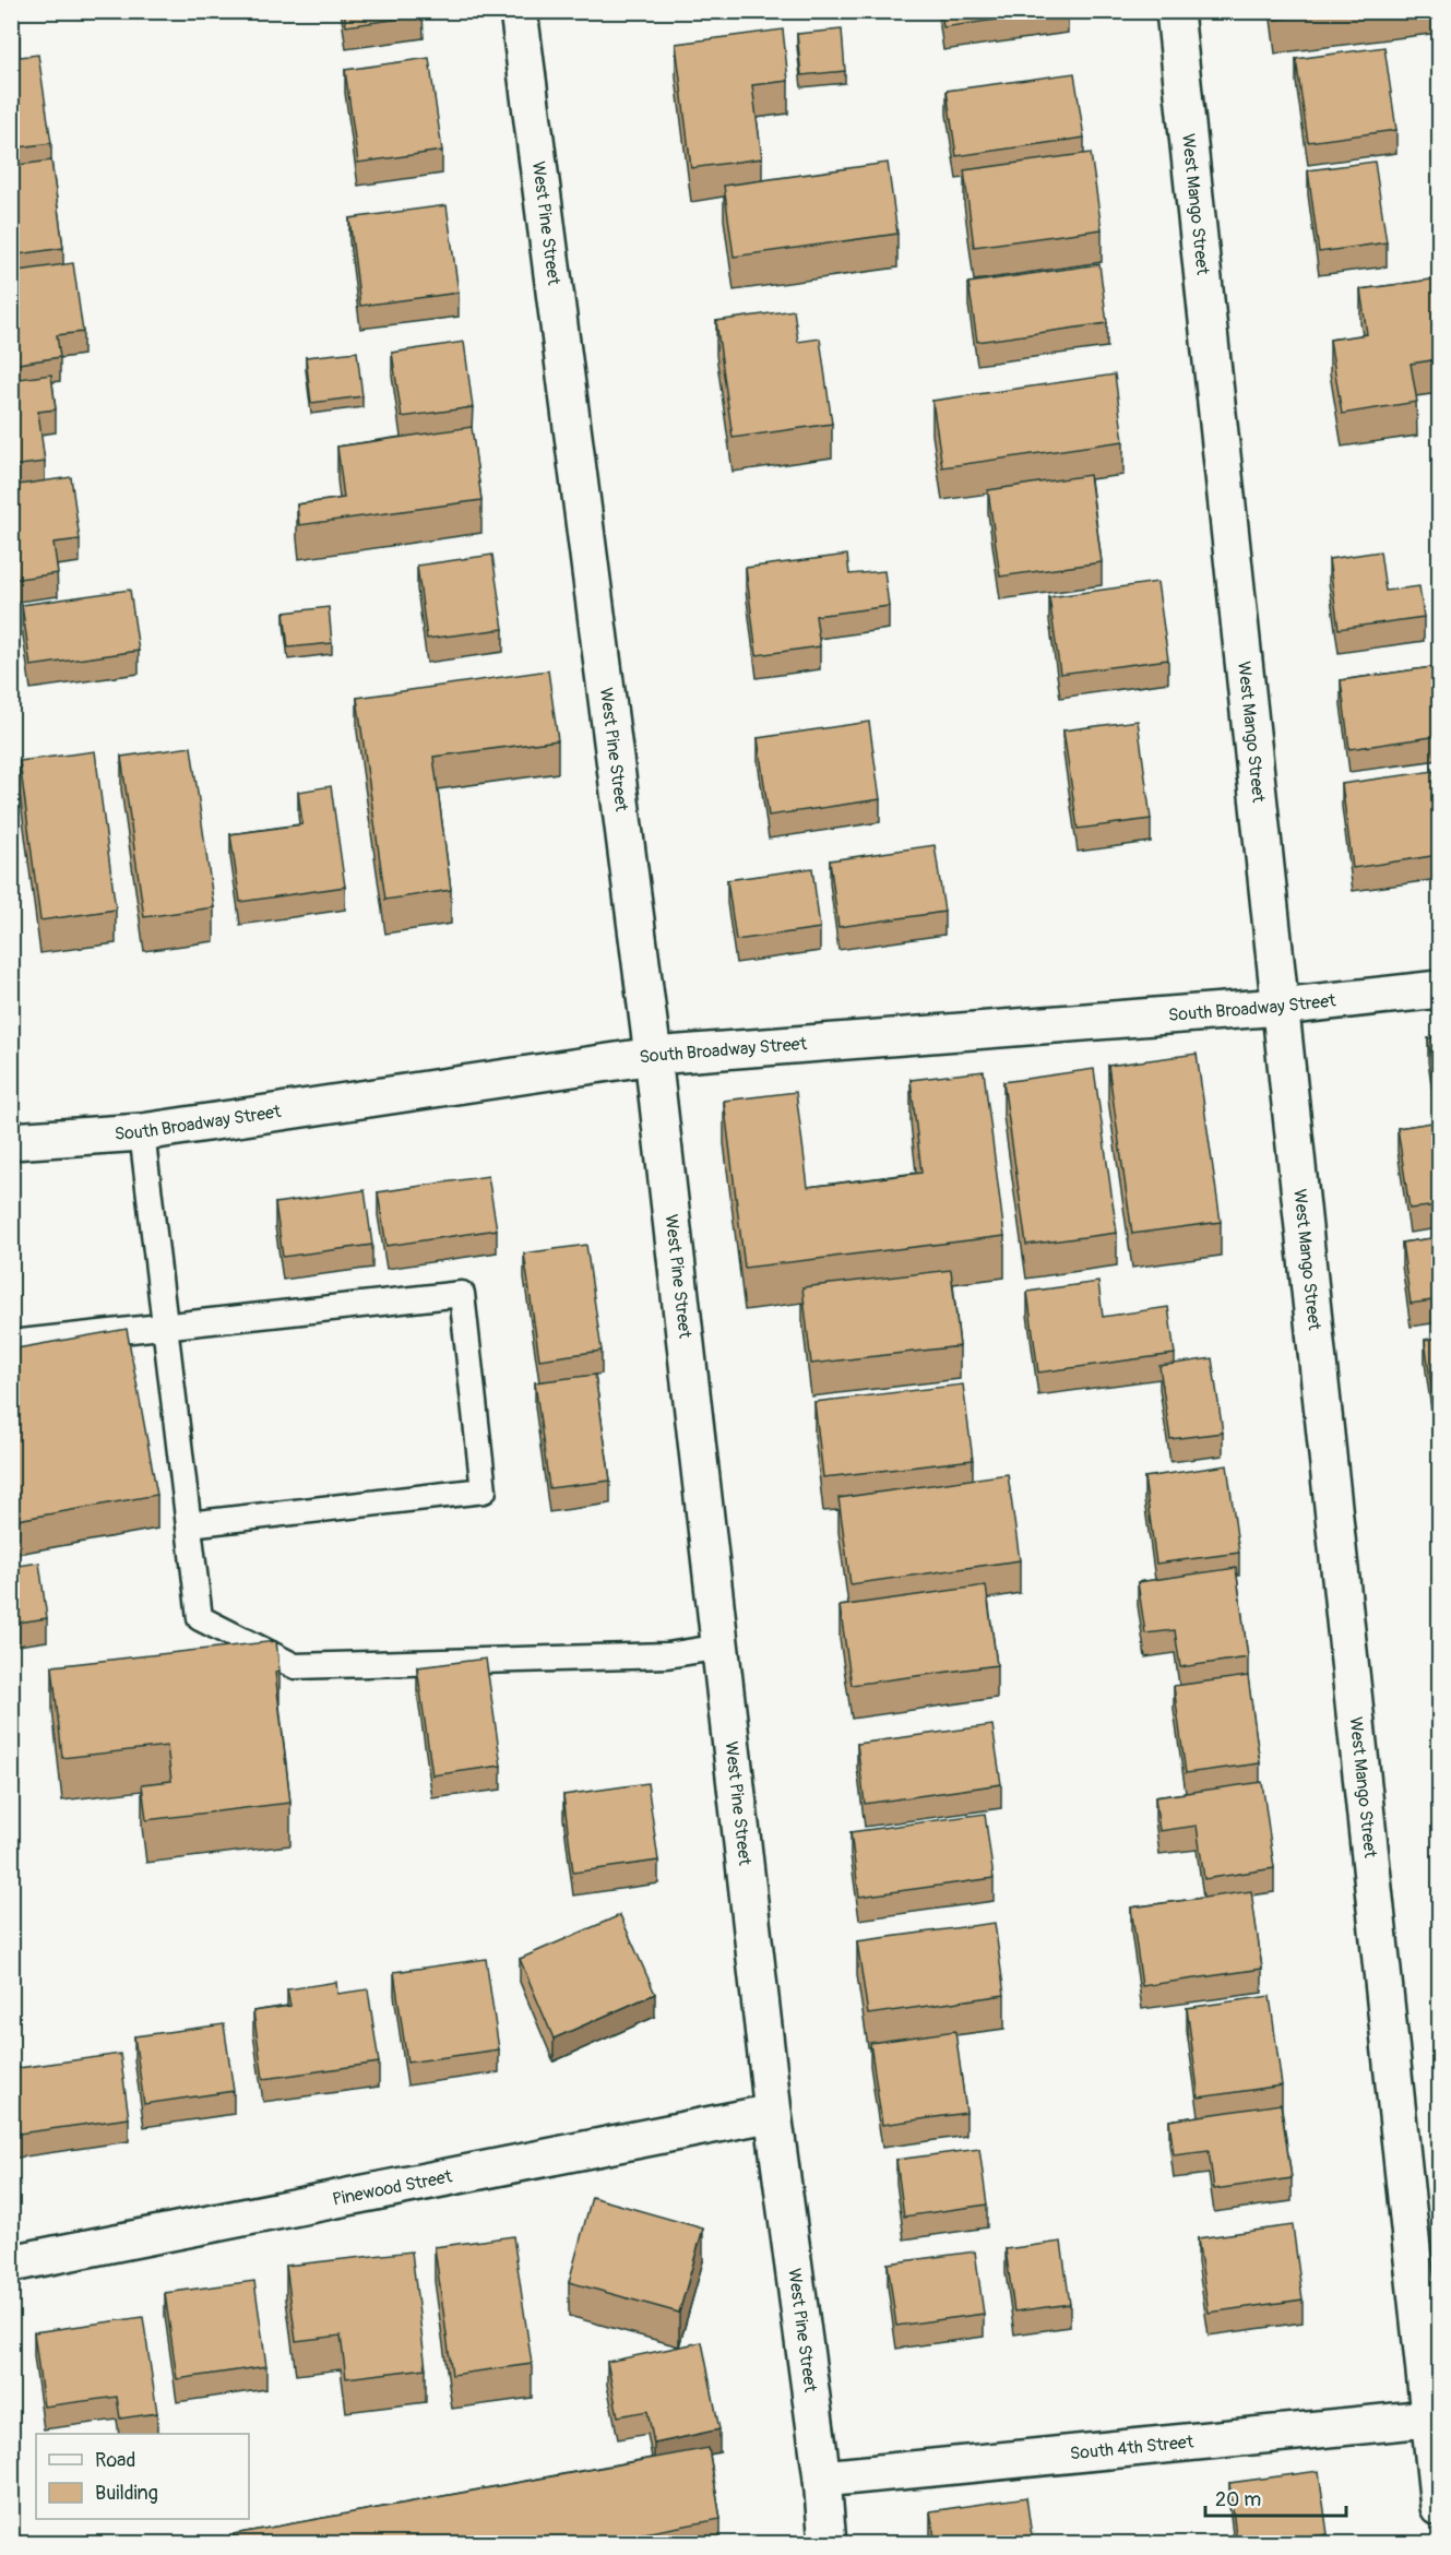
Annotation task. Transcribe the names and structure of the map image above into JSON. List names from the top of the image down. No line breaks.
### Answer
{"streets":{"street":["West Mango Street","West Pine Street","South Broadway Street","Pinewood Street","South 4th Street"]},"crossings":[["West Mango Street","South Broadway Street"],["West Mango Street","South 4th Street"],["West Pine Street","South Broadway Street"],["West Pine Street","Pinewood Street"],["West Pine Street","South 4th Street"]],"legend":["Road","Building"],"scale_bar":"20 m"}
